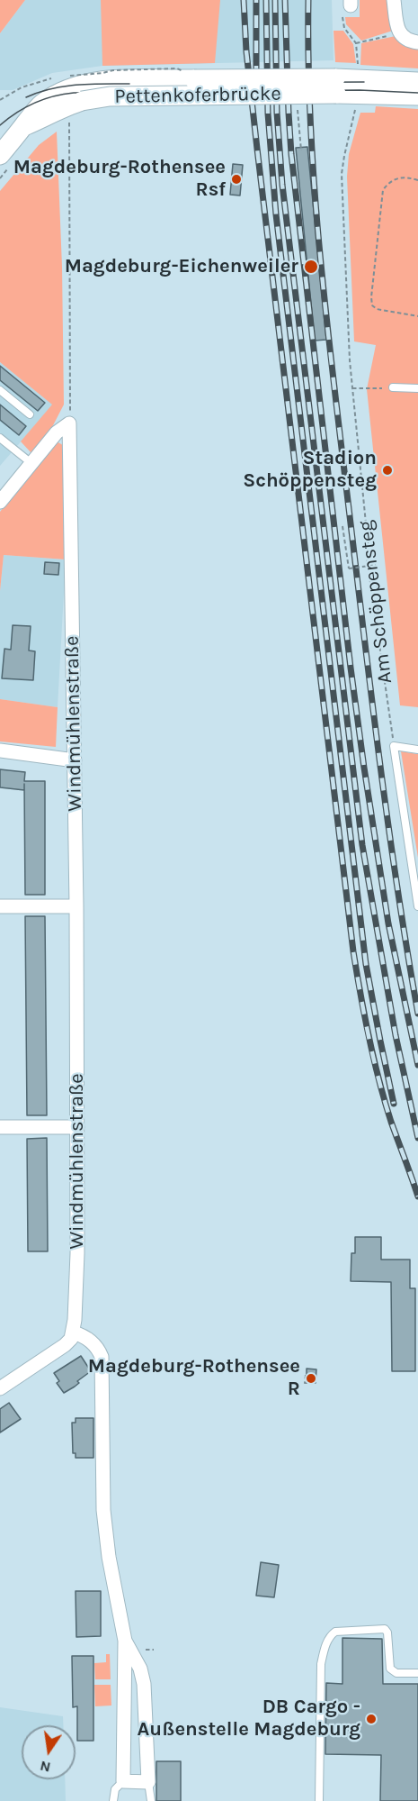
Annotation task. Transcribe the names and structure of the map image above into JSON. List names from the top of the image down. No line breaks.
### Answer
{"streets":{"main road":["Pettenkoferbrücke"],"street":["Windmühlenstraße"],"path":["Am Schöppensteg"]},"places":["Magdeburg-Rothensee Rsf","Magdeburg-Eichenweiler","Stadion Schöppensteg","Magdeburg-Rothensee R","DB Cargo - Außenstelle Magdeburg"],"north":"bottom"}
